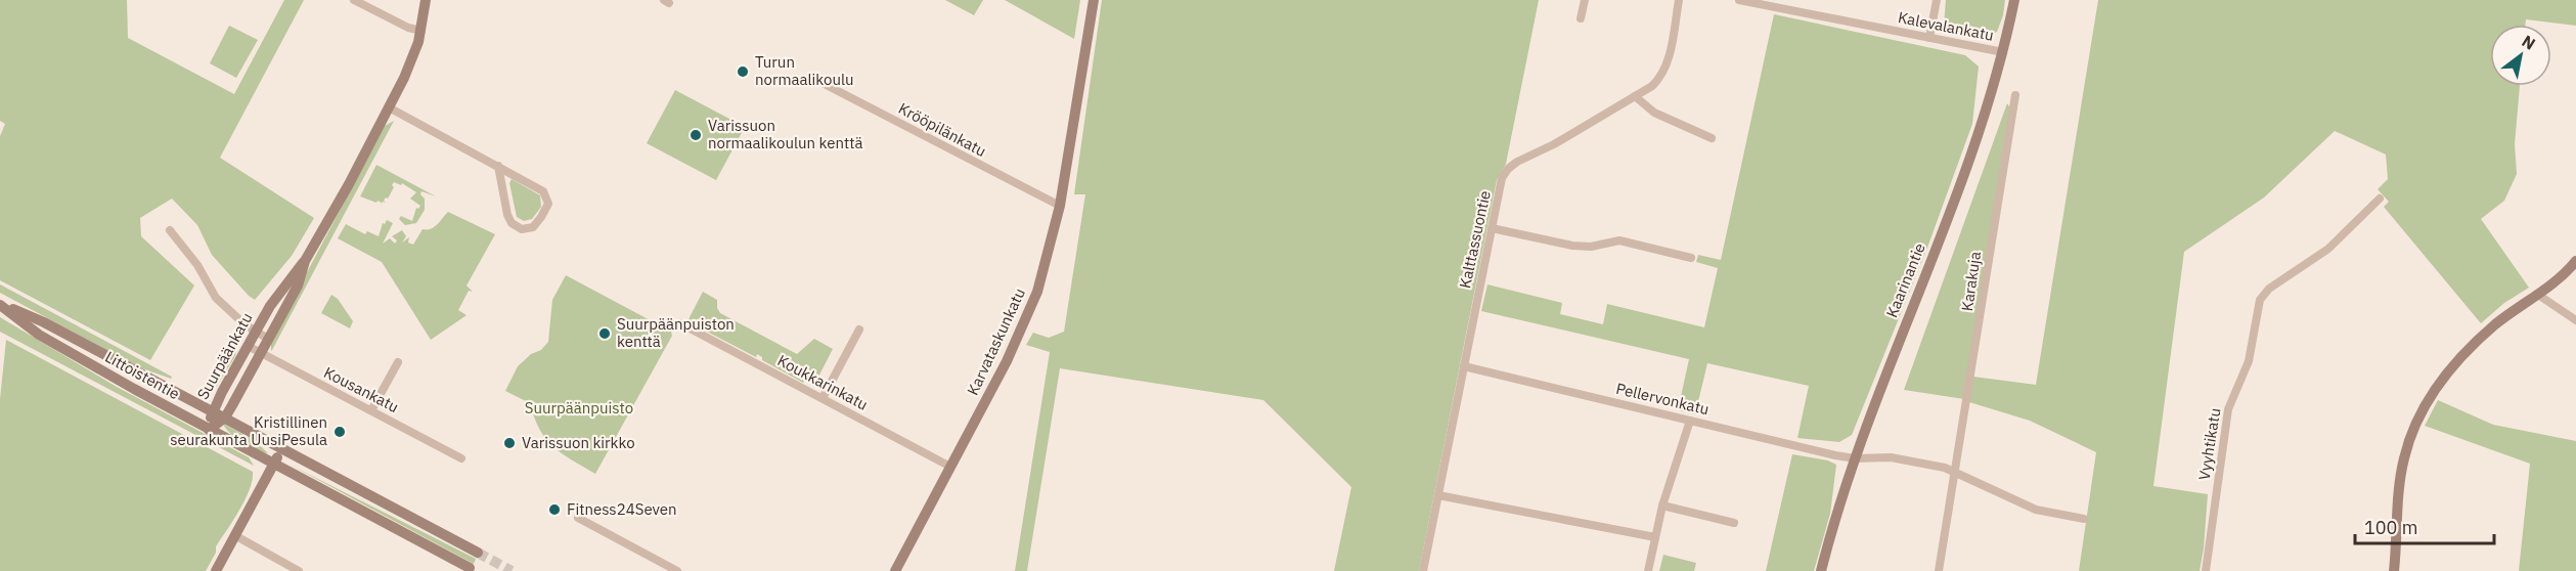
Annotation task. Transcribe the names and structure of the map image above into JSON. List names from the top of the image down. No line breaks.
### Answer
{"streets":{"street":["Kalevalankatu","Krööpilänkatu","Kalttassuontie","Kaarinantie","Karakuja","Karvataskunkatu","Suurpäänkatu","Littoistentie","Koukkarinkatu","Kousankatu","Pellervonkatu","Vyyhtikatu"]},"crossings":[["Kalevalankatu","Kaarinantie"],["Krööpilänkatu","Karvataskunkatu"],["Kalttassuontie","Pellervonkatu"],["Kaarinantie","Pellervonkatu"],["Karakuja","Pellervonkatu"],["Karvataskunkatu","Koukkarinkatu"],["Suurpäänkatu","Littoistentie"],["Suurpäänkatu","Kousankatu"]],"parks":["Suurpäänpuisto"],"places":["Turun normaalikoulu","Varissuon normaalikoulun kenttä","Suurpäänpuiston kenttä","Kristillinen seurakunta UusiPesula","Varissuon kirkko","Fitness24Seven"],"scale_bar":"100 m","north":"top right"}
